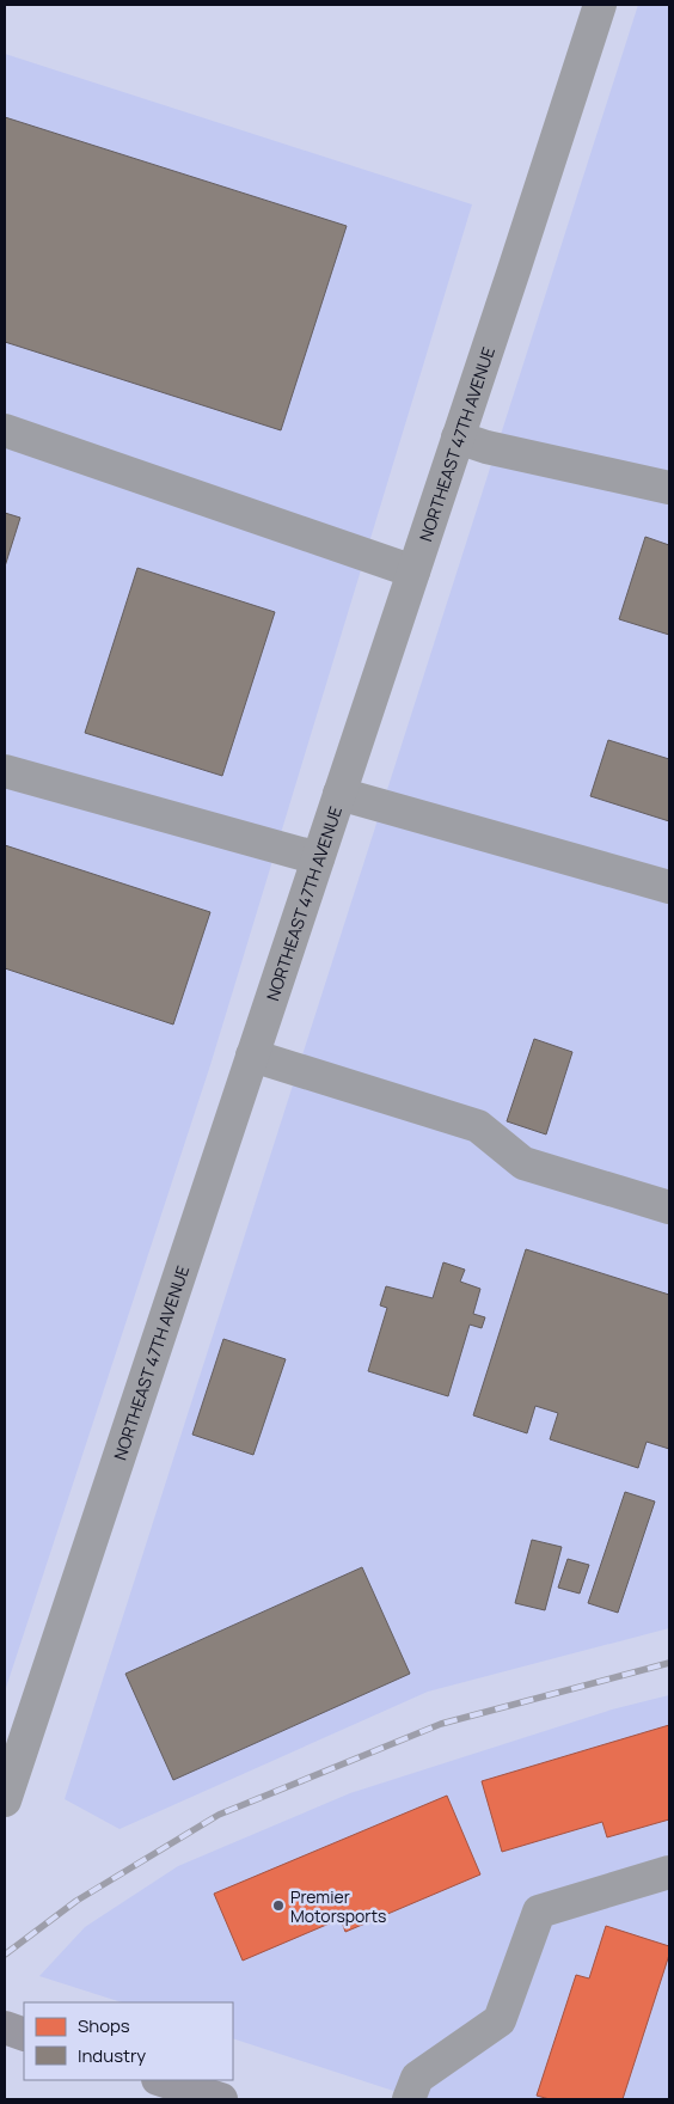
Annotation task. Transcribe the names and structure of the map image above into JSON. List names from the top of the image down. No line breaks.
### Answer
{"streets":{"street":["NORTHEAST 47TH AVENUE"]},"places":["Premier Motorsports"],"legend":["Shops","Industry"]}
